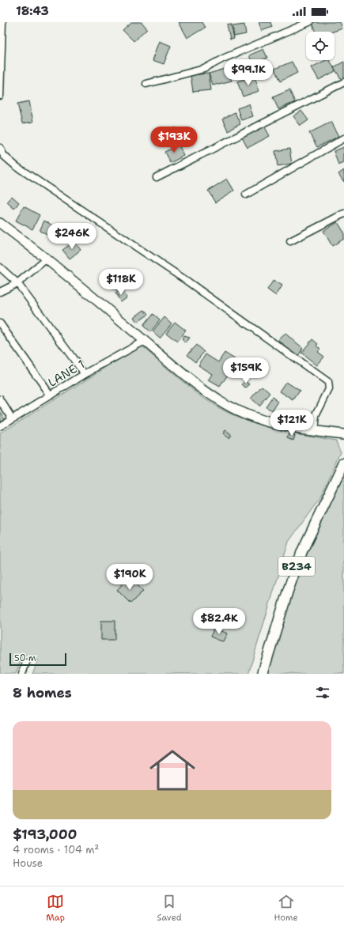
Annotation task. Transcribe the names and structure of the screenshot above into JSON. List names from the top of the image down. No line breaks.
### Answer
{"streets":{"main road":["B234"],"street":["LANE 1"]},"scale_bar":"50 m","page":{"status":"18:43","price":["$99.1K","$193K","$246K","$118K","$159K","$121K","$190K","$82.4K"],"scale":"50 m","heading":"8 homes","list":[{"name":"$193,000","note":"4 rooms · 104 m² · House"}],"tabs":["Map","Saved","Home"]}}
